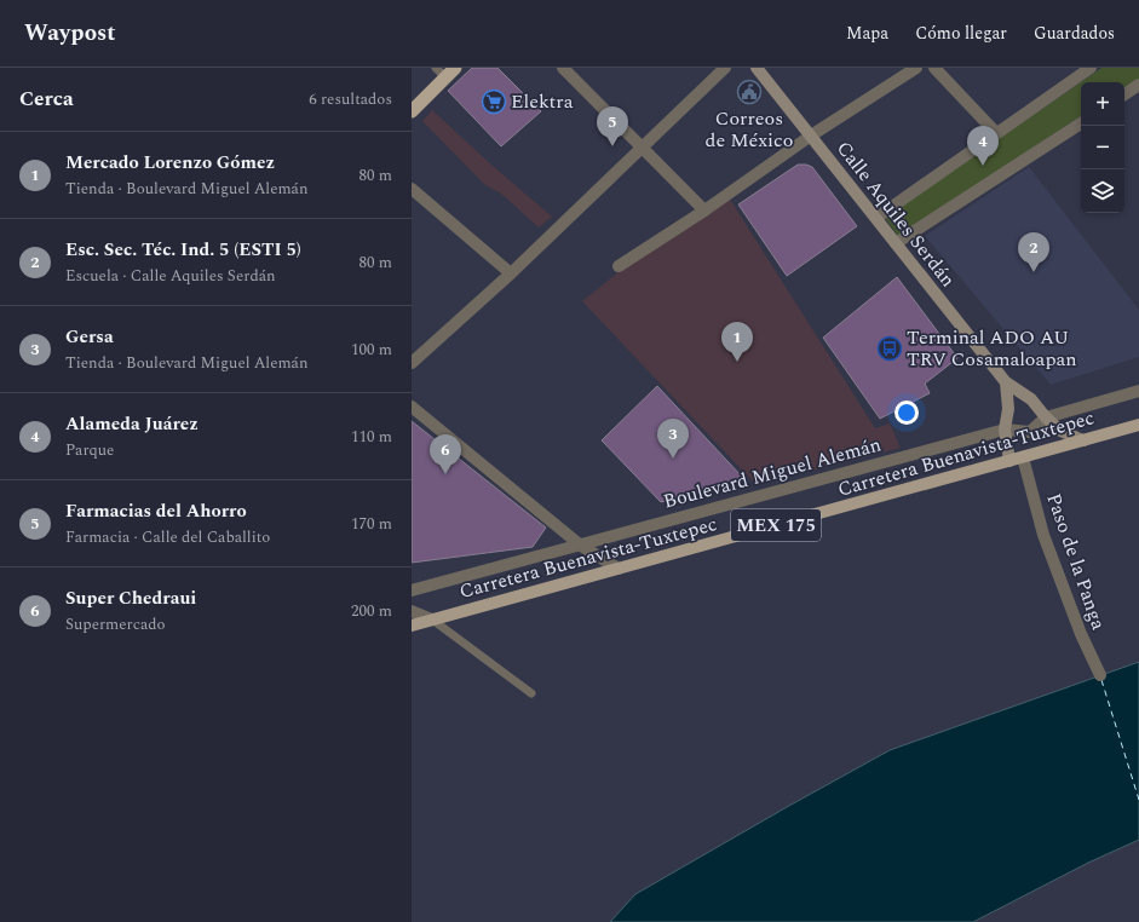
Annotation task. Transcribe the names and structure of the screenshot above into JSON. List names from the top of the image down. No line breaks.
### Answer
{"streets":{"main road":["Calle Aquiles Serdán","Carretera Buenavista-Tuxtepec","MEX 175"],"street":["Boulevard Miguel Alemán","Paso de la Panga"]},"crossings":[["Calle Aquiles Serdán","Carretera Buenavista-Tuxtepec"],["Calle Aquiles Serdán","Boulevard Miguel Alemán"],["Carretera Buenavista-Tuxtepec","Paso de la Panga"]],"places":{"public building":["Correos de México"],"supermarket":["Elektra"],"bus stop":["Terminal ADO AU TRV Cosamaloapan"]},"page":{"header":"Waypost","nav":["Mapa","Cómo llegar","Guardados"],"heading":["Cerca","6 resultados"],"map_buttons":["+","−"],"pins":["5","4","2","1","3","6"],"list":[{"mark":"1","name":"Mercado Lorenzo Gómez","note":"Tienda · Boulevard Miguel Alemán","value":"80 m"},{"mark":"2","name":"Esc. Sec. Téc. Ind. 5 (ESTI 5)","note":"Escuela · Calle Aquiles Serdán","value":"80 m"},{"mark":"3","name":"Gersa","note":"Tienda · Boulevard Miguel Alemán","value":"100 m"},{"mark":"4","name":"Alameda Juárez","note":"Parque","value":"110 m"},{"mark":"5","name":"Farmacias del Ahorro","note":"Farmacia · Calle del Caballito","value":"170 m"},{"mark":"6","name":"Super Chedraui","note":"Supermercado","value":"200 m"}]}}
